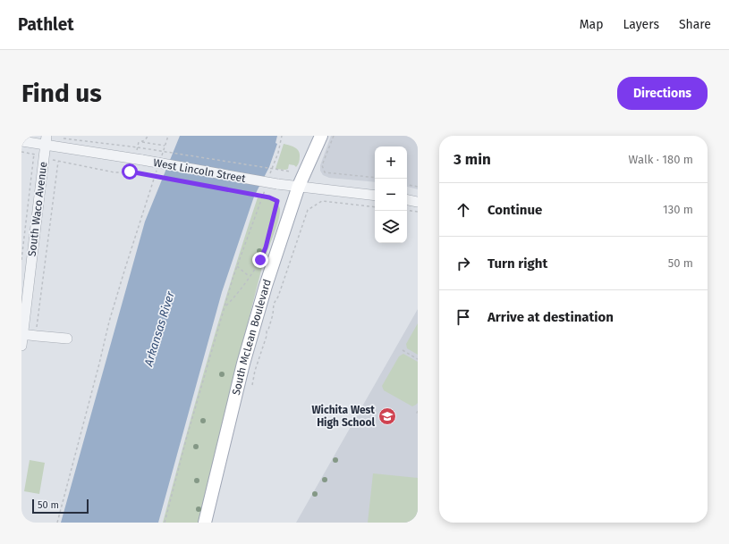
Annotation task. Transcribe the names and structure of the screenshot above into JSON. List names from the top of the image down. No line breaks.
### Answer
{"streets":{"main road":["South McLean Boulevard"],"street":["West Lincoln Street","South Waco Avenue"]},"crossings":[["West Lincoln Street","South Waco Avenue"],["West Lincoln Street","South McLean Boulevard"]],"water":["Arkansas River"],"places":{"school or university":["Wichita West High School"]},"scale_bar":"50 m","page":{"header":"Pathlet","nav":["Map","Layers","Share"],"buttons":"Directions","title":"Find us","heading":["3 min","Walk · 180 m"],"map_buttons":["+","−"],"list":[["Continue","130 m"],["Turn right","50 m"],"Arrive at destination"],"scale":"50 m"}}
